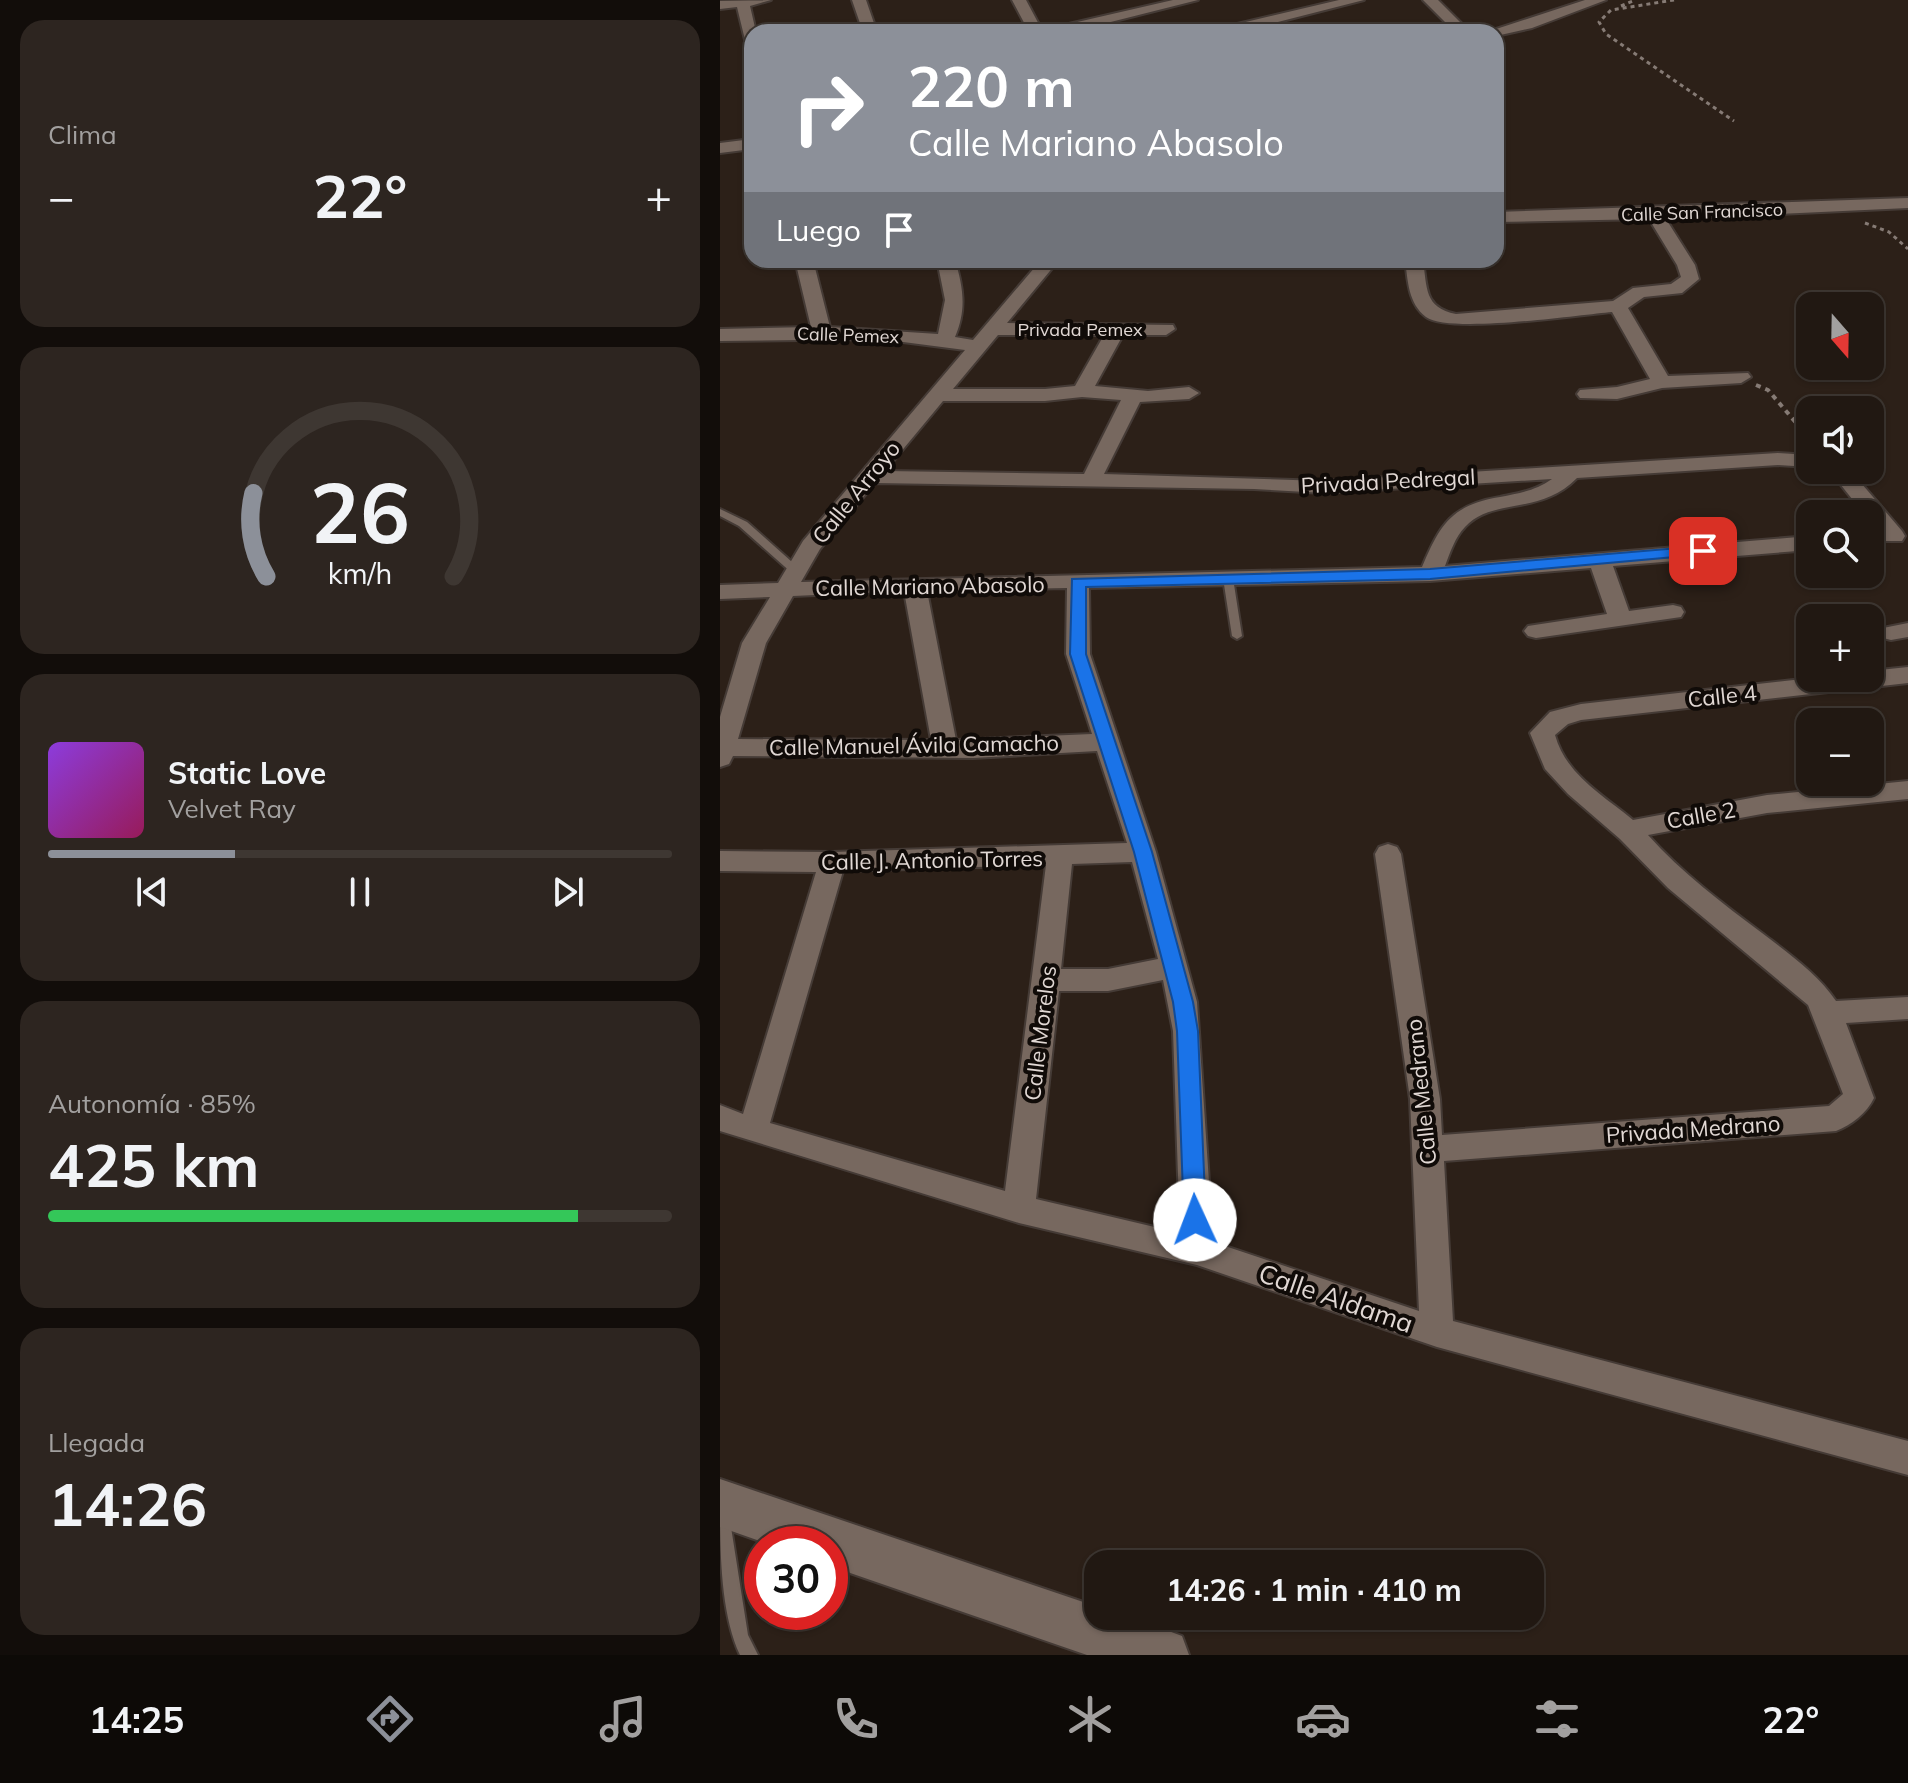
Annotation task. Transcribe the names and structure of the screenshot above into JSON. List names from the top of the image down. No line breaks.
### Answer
{"streets":{"street":["Calle San Francisco","Privada Pemex","Calle Pemex","Privada Pedregal","Calle Arroyo","Calle Mariano Abasolo","Calle 4","Calle Manuel Ávila Camacho","Calle 2","Calle J. Antonio Torres","Calle Morelos","Calle Medrano","Privada Medrano","Calle Aldama"]},"crossings":[["Privada Pemex","Calle Arroyo"],["Calle Pemex","Calle Arroyo"],["Privada Pedregal","Calle Arroyo"],["Calle Arroyo","Calle Mariano Abasolo"],["Calle Arroyo","Calle Manuel Ávila Camacho"],["Calle 4","Calle 2"],["Calle J. Antonio Torres","Calle Morelos"],["Calle Morelos","Calle Aldama"],["Calle Medrano","Privada Medrano"],["Calle Medrano","Calle Aldama"]],"north":"bottom","page":{"tile":["Clima",["Autonomía · 85%","425 km"],["Llegada","14:26"]],"turn":["220 m","Calle Mariano Abasolo"],"heat":["−","22°","+"],"then":"Luego","map_buttons":["+","−"],"song":["Static Love","Velvet Ray"],"limit":"30","trip":"14:26 · 1 min · 410 m","tabs":["14:25","22°"],"gauge":["26","km/h"]}}
